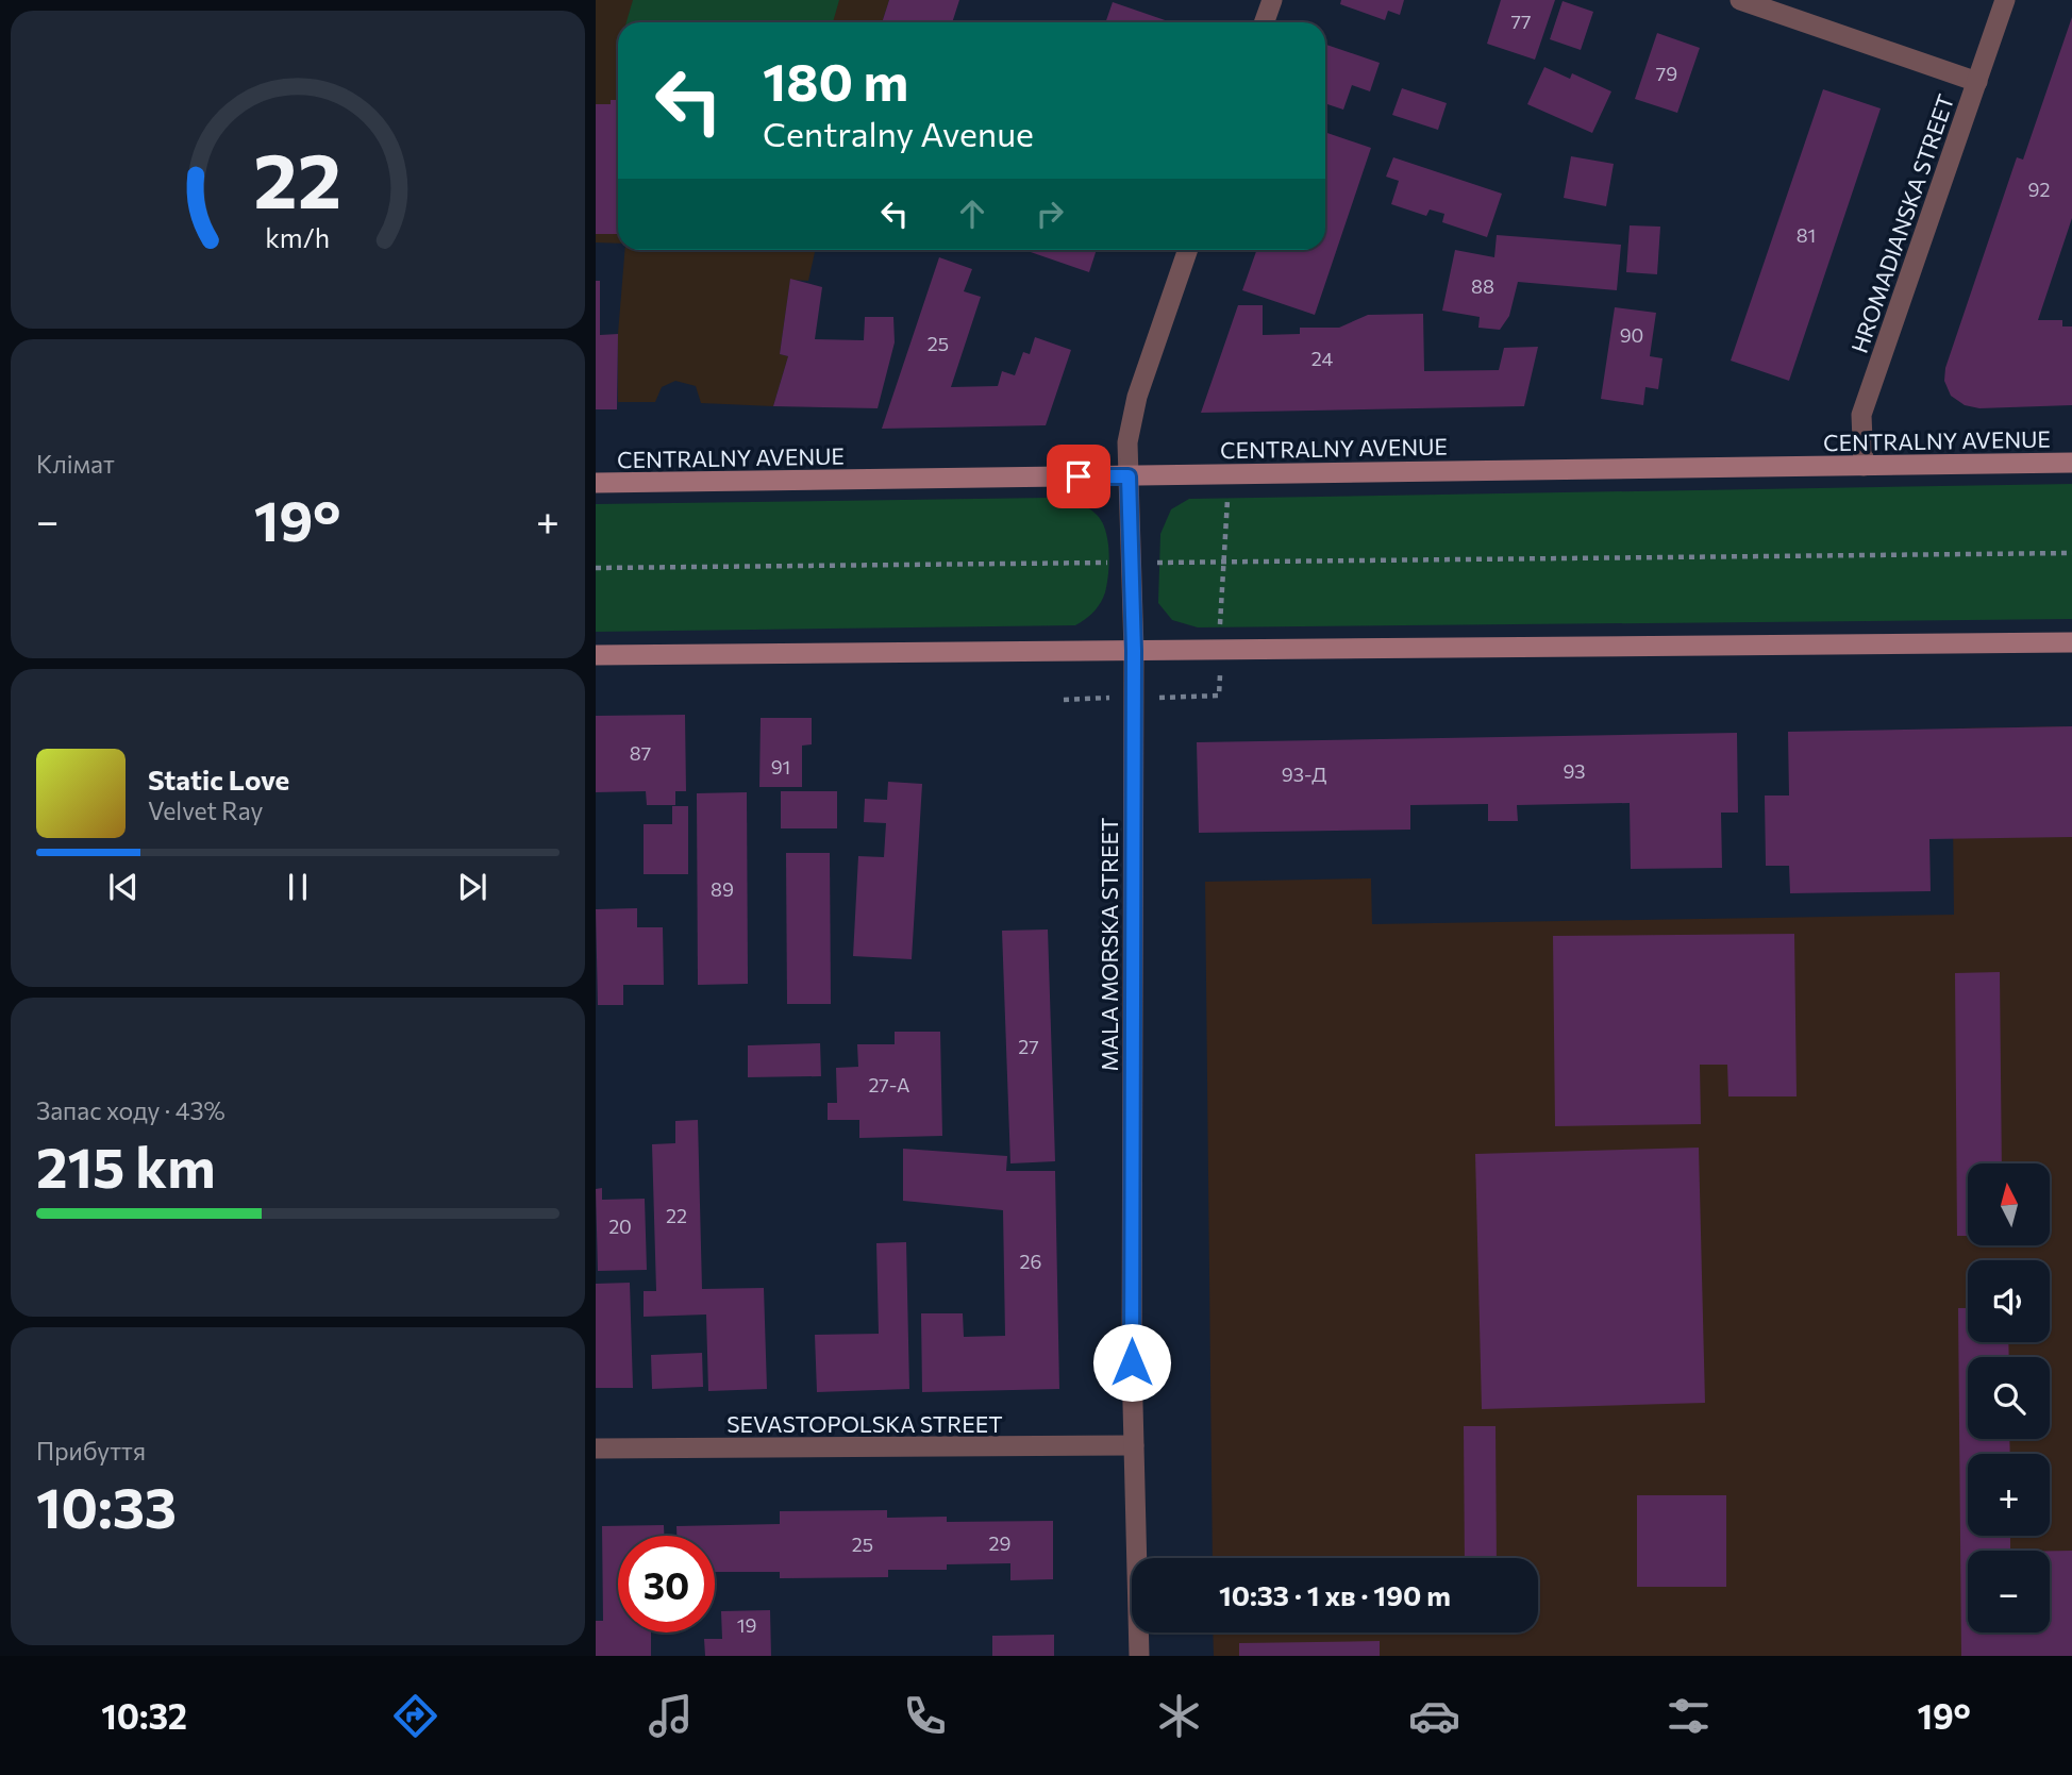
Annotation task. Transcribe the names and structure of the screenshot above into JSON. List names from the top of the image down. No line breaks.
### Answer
{"streets":{"main road":["CENTRALNY AVENUE"],"street":["HROMADIANSKA STREET","MALA MORSKA STREET","SEVASTOPOLSKA STREET"]},"crossings":[["HROMADIANSKA STREET","CENTRALNY AVENUE"],["CENTRALNY AVENUE","MALA MORSKA STREET"],["MALA MORSKA STREET","SEVASTOPOLSKA STREET"]],"house_numbers":["77","79","92","81","88","90","25","24","87","91","93","93-Д","89","27","27-А","22","20","26","29","25","19"],"north":"top","page":{"turn":["180 m","Centralny Avenue"],"tile":["Клімат",["Запас ходу · 43%","215 km"],["Прибуття","10:33"]],"heat":["−","19°","+"],"song":["Static Love","Velvet Ray"],"map_buttons":["+","−"],"limit":"30","trip":"10:33 · 1 хв · 190 m","tabs":["10:32","19°"],"gauge":["22","km/h"]}}
